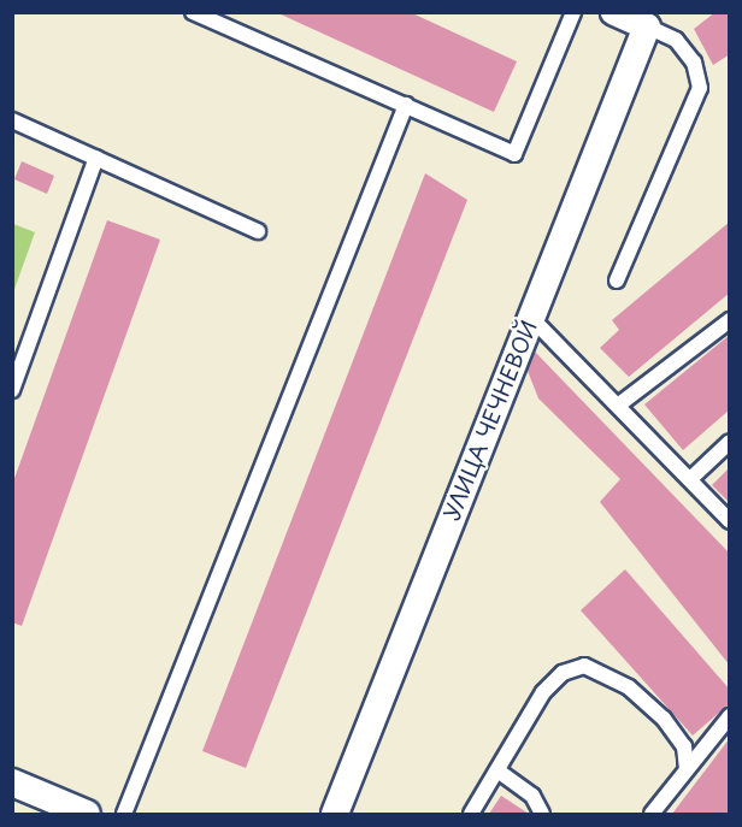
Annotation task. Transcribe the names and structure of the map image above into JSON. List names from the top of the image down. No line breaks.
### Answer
{"streets":{"street":["УЛИЦА ЧЕЧНЕВОЙ"]}}
